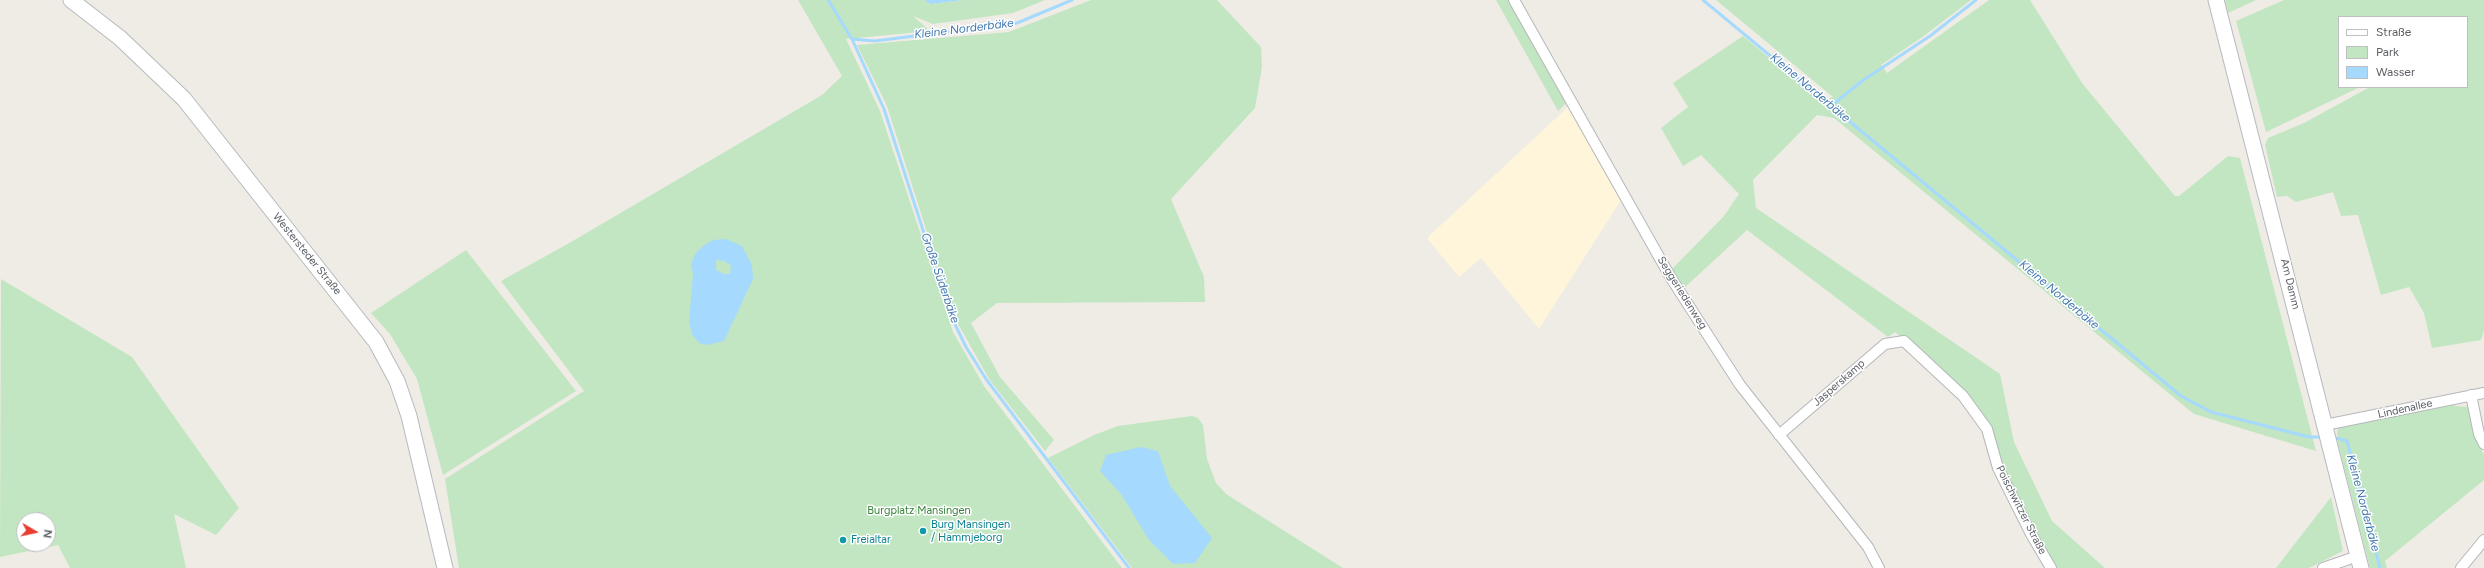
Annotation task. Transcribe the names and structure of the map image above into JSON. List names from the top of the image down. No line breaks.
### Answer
{"streets":{"main road":["Westersteder Straße","Am Damm"],"street":["Seggeriedenweg","Jasperskamp","Lindenallee","Poischwitzer Straße"]},"crossings":[["Am Damm","Lindenallee"],["Seggeriedenweg","Jasperskamp"],["Jasperskamp","Poischwitzer Straße"]],"water":["Kleine Norderbäke","Große Süderbäke"],"parks":["Burgplatz Mansingen"],"places":["Burg Mansingen / Hammjeborg","Freialtar"],"legend":["Straße","Park","Wasser"],"north":"right"}
